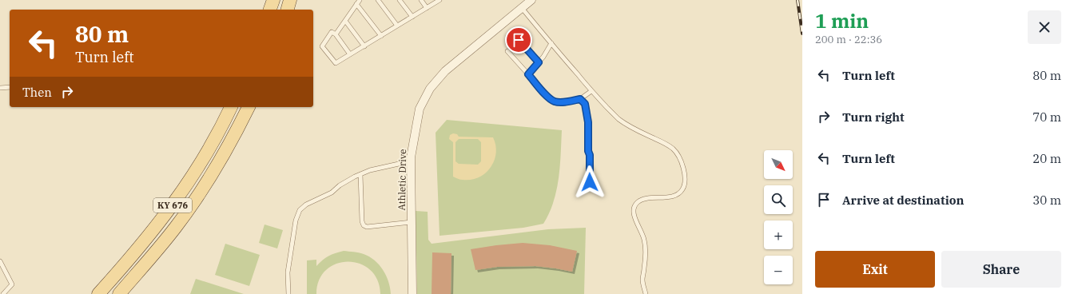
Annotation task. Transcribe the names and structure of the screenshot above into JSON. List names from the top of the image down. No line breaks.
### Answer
{"streets":{"main road":["KY 676"],"street":["Athletic Drive"]},"north":"bottom right","page":{"heading":["1 min","200 m · 22:36"],"turn":["80 m","Turn left"],"list":[{"name":"Turn left","value":"80 m"},{"name":"Turn right","value":"70 m"},{"name":"Turn left","value":"20 m"},{"name":"Arrive at destination","value":"30 m"}],"then":"Then","map_buttons":["+","−"],"buttons":["Exit","Share"]}}
